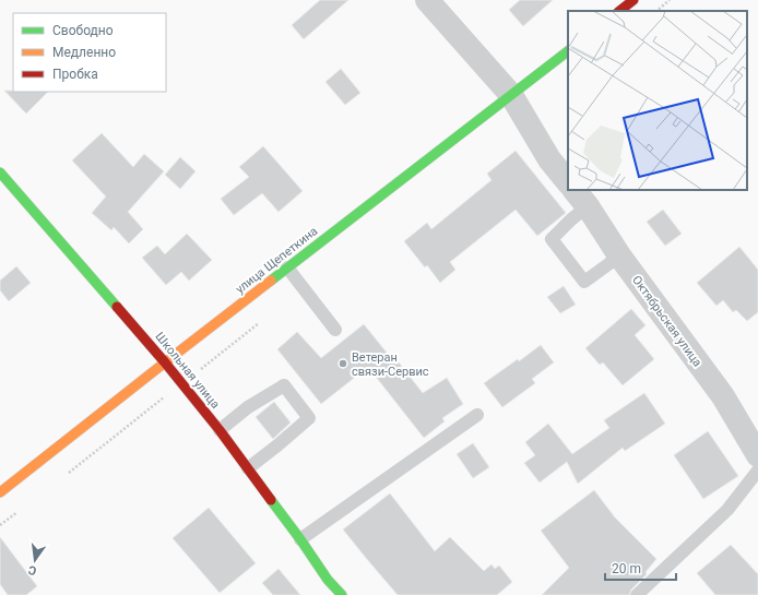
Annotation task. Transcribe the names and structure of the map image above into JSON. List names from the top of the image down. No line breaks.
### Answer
{"streets":{"main road":["улица Щепеткина","Школьная улица"],"street":["Октябрьская улица"]},"crossings":[["улица Щепеткина","Школьная улица"]],"places":["Ветеран связи-Сервис"],"legend":["Свободно","Медленно","Пробка"],"scale_bar":"20 m","north":"bottom"}
